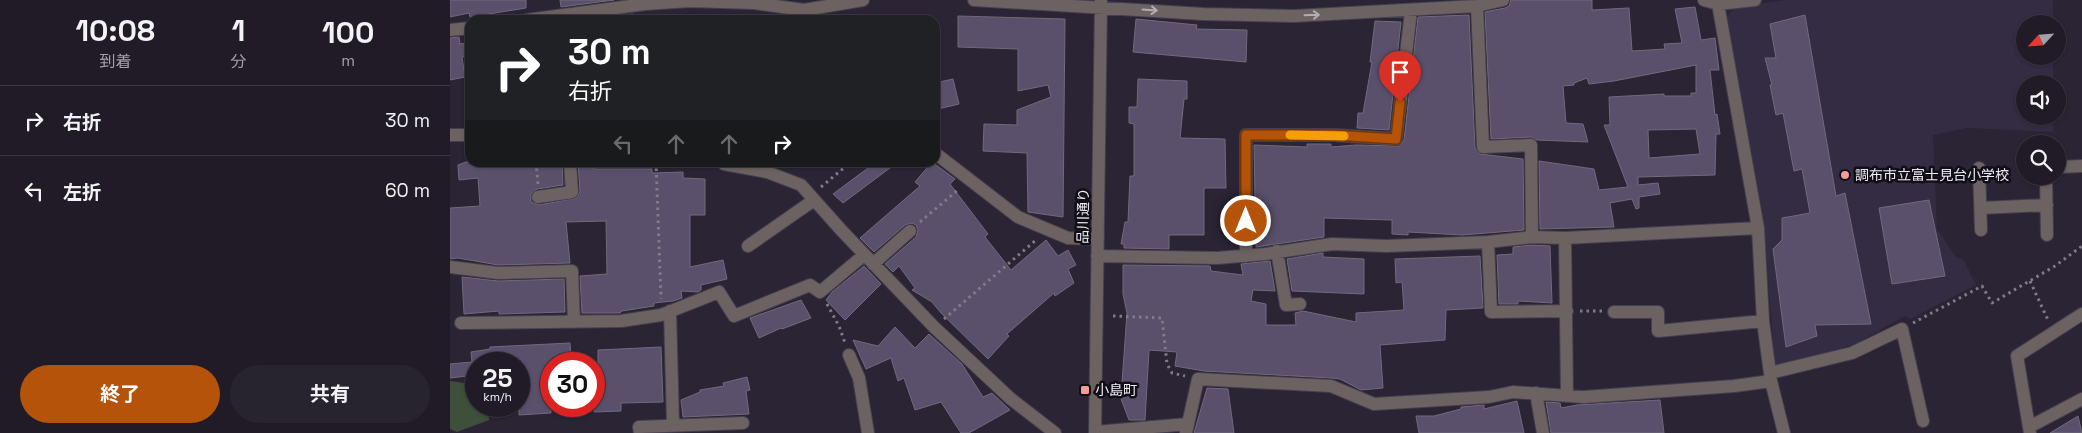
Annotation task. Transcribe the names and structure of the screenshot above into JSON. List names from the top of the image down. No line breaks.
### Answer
{"streets":{"street":["品川通り"]},"places":{"other":["調布市立富士見台小学校"],"transit":["小島町"]},"north":"bottom left","page":{"eta":["10:08","到着","1","分","100","m"],"turn":["30 m","右折"],"list":[{"name":"右折","value":"30 m"},{"name":"左折","value":"60 m"}],"speed":"25 km/h","limit":"30","buttons":["終了","共有"]}}
